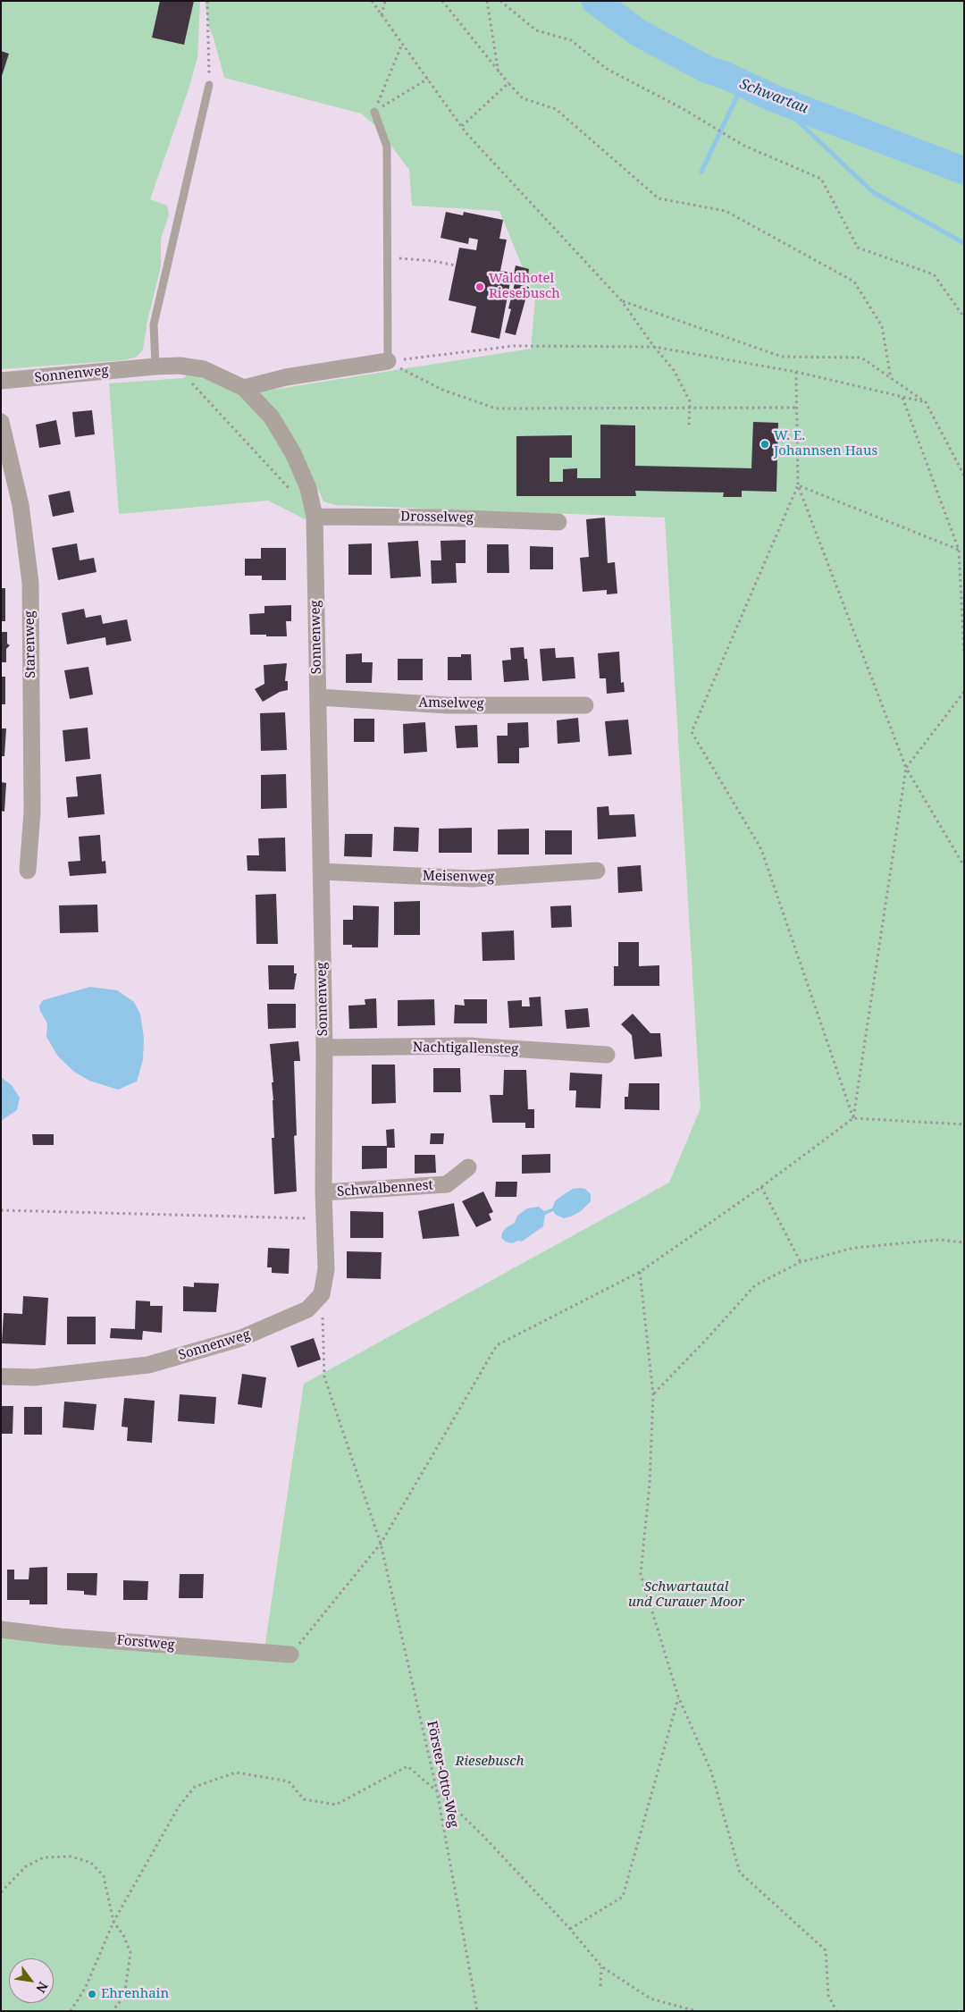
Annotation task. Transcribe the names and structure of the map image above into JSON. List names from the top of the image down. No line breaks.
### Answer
{"streets":{"street":["Sonnenweg","Drosselweg","Starenweg","Amselweg","Meisenweg","Nachtigallensteg","Schwalbennest","Forstweg"],"path":["Förster-Otto-Weg"]},"crossings":[["Sonnenweg","Drosselweg"],["Sonnenweg","Amselweg"],["Sonnenweg","Meisenweg"],["Sonnenweg","Nachtigallensteg"],["Sonnenweg","Schwalbennest"],["Sonnenweg","Förster-Otto-Weg"]],"water":["Schwartau"],"parks":["Schwartautal und Curauer Moor","Riesebusch"],"places":["Waldhotel Riesebusch","W. E. Johannsen Haus","Ehrenhain"],"north":"bottom right"}
